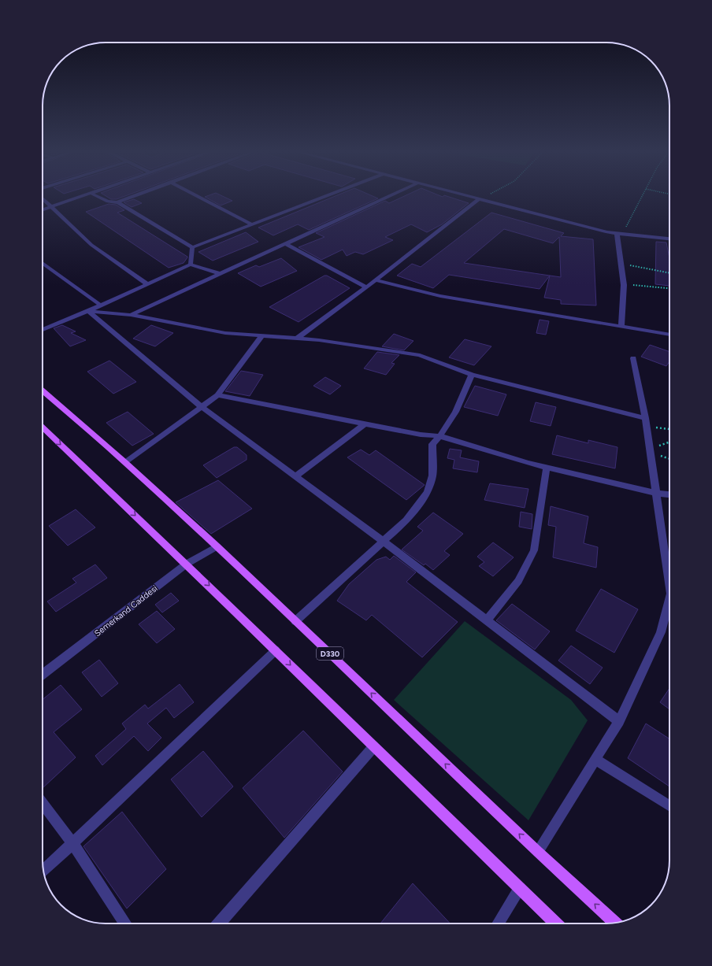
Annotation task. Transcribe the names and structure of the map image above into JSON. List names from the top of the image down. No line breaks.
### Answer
{"streets":{"main road":["D330"],"street":["Semerkand Caddesi"]},"crossings":[["Semerkand Caddesi","D330"]]}
